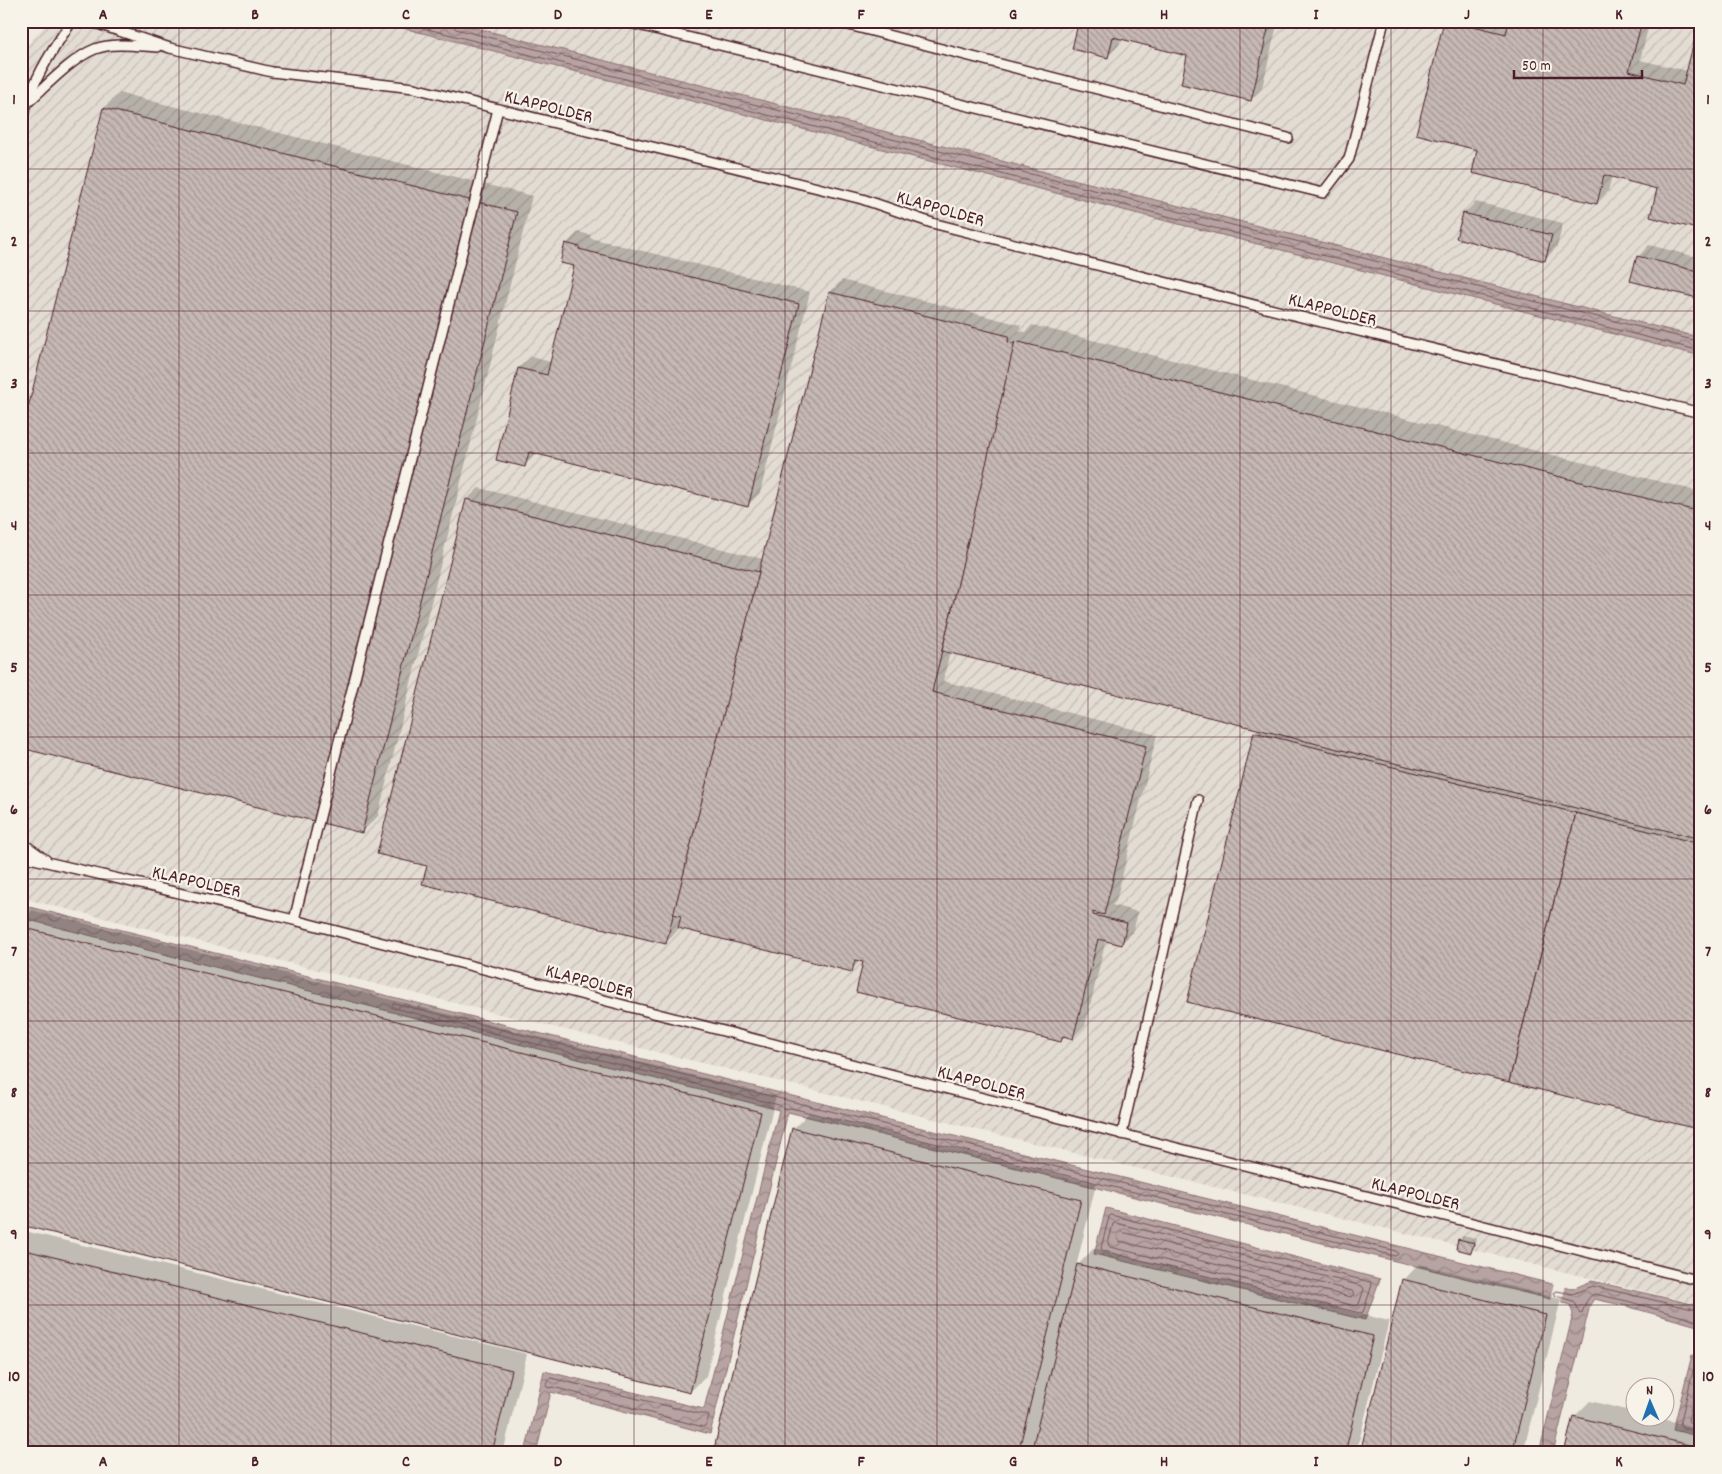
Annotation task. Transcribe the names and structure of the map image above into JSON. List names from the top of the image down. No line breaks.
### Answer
{"streets":{"lane":["KLAPPOLDER"]},"scale_bar":"50 m","north":"top","grid":{"columns":["A","B","C","D","E","F","G","H","I","J","K"],"rows":["1","2","3","4","5","6","7","8","9","10"]}}
